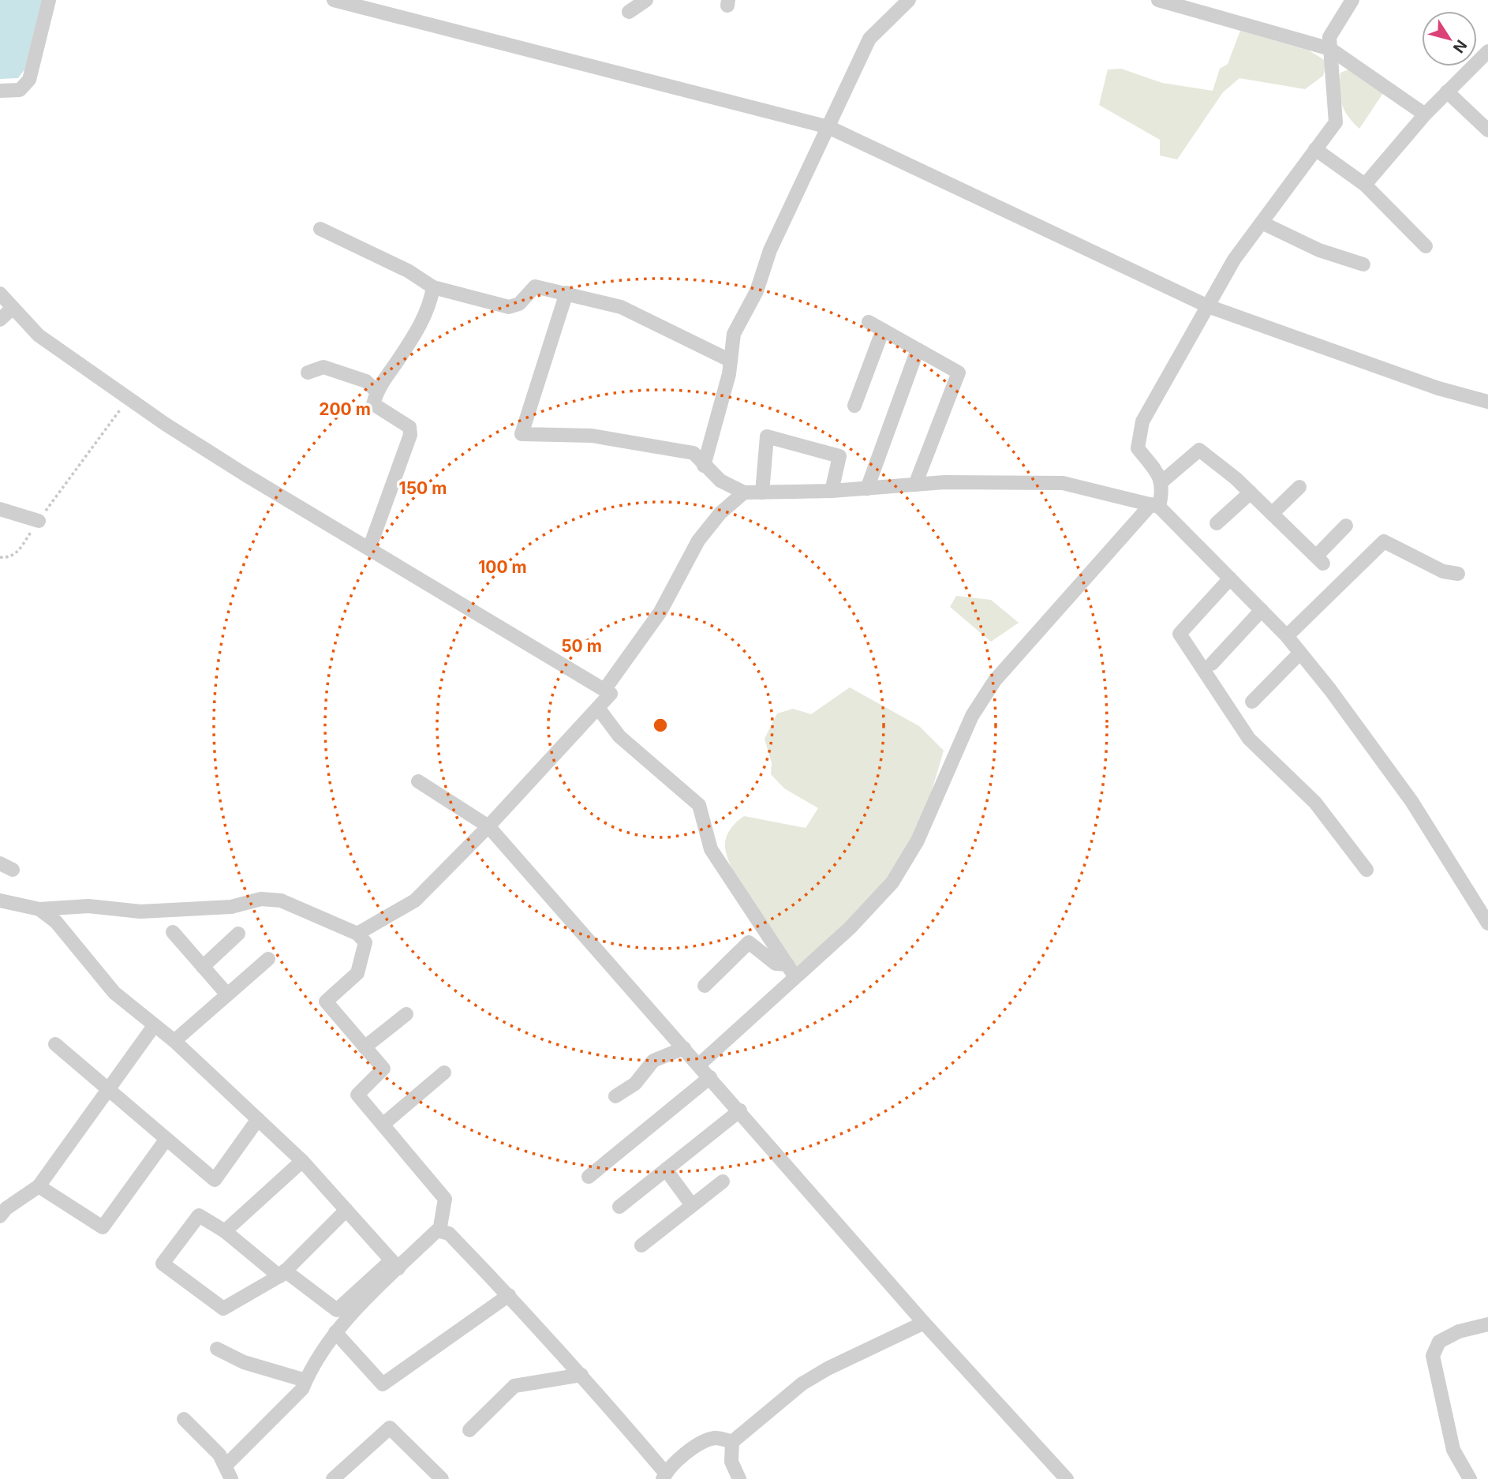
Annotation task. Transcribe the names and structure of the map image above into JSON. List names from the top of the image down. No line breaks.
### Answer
{"north":"bottom right","rings":["200 m","150 m","100 m","50 m"]}
